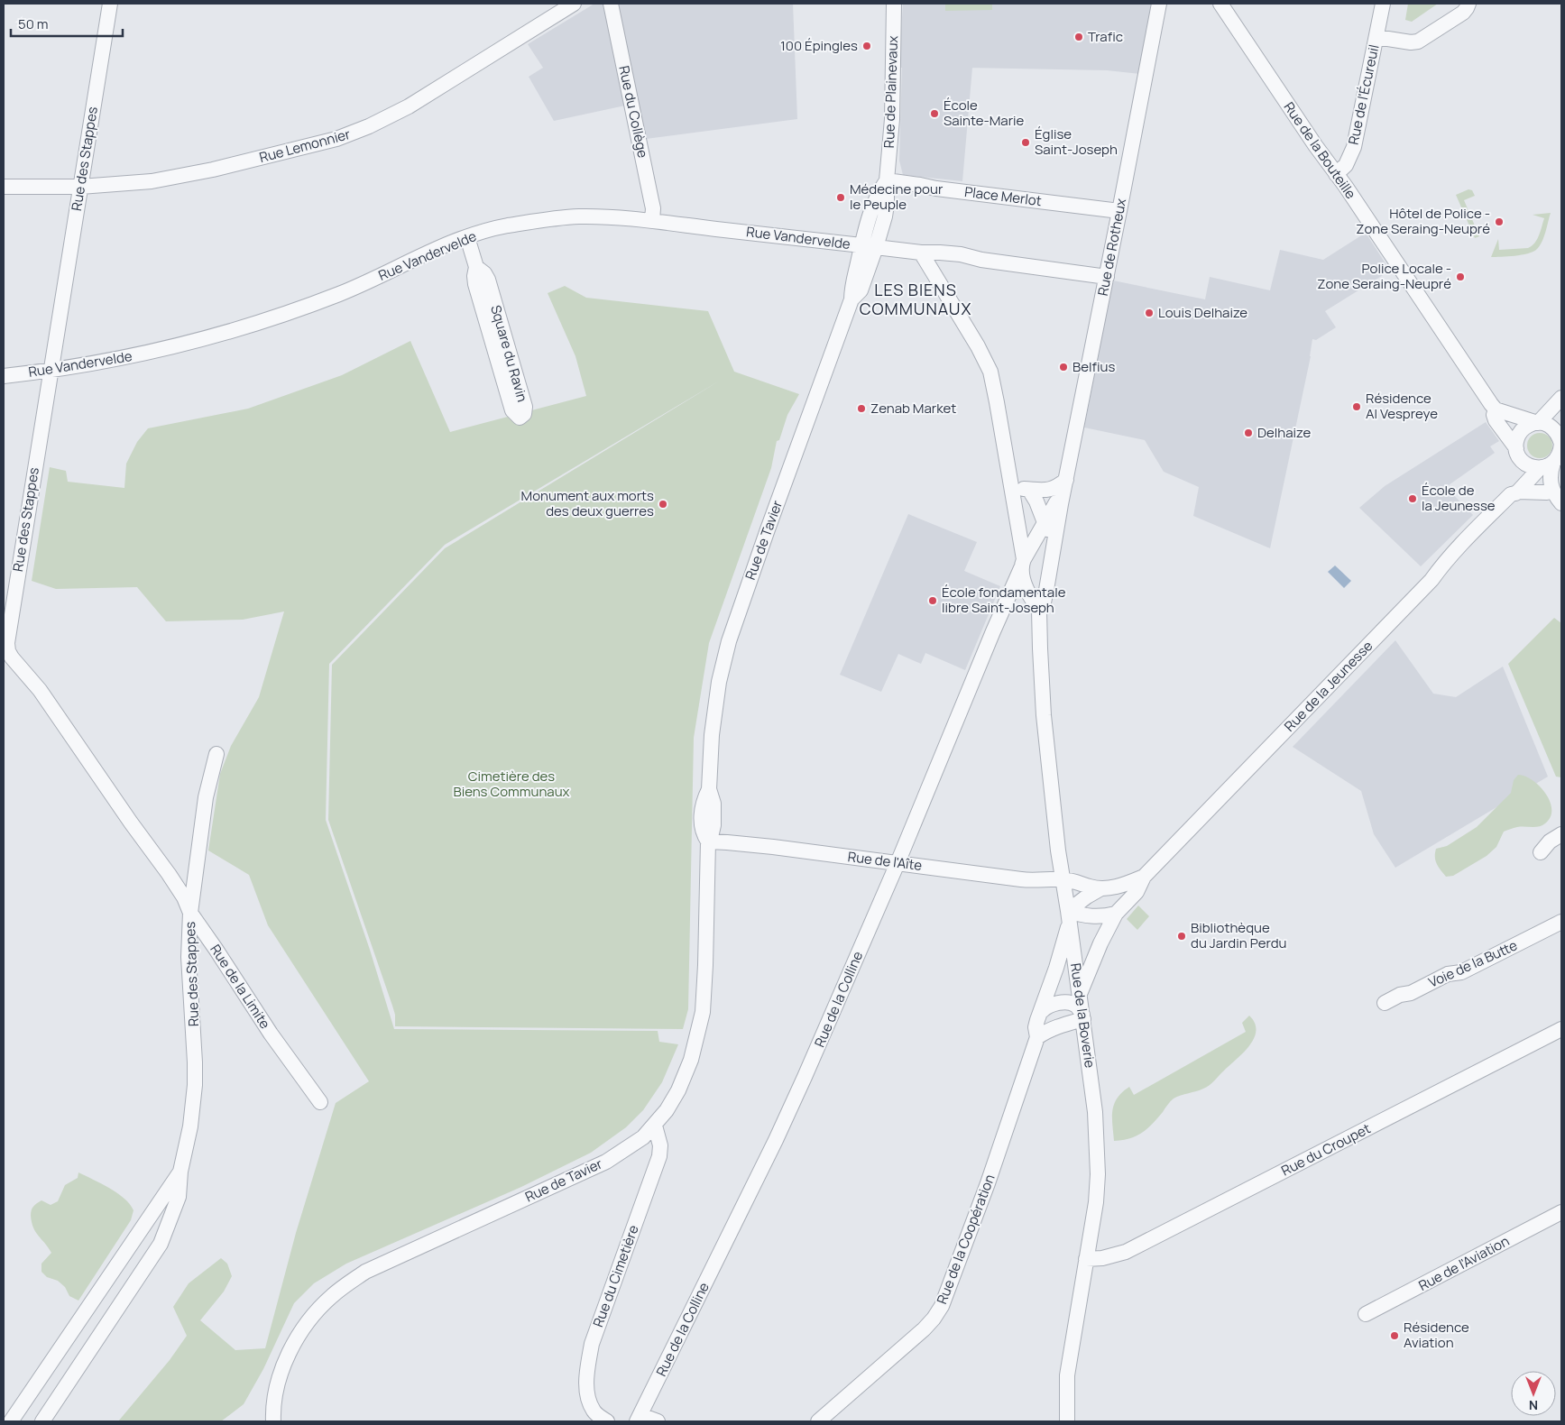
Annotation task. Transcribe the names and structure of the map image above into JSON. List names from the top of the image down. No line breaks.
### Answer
{"streets":{"street":["Rue de Plainevaux","Rue de l'Écureuil","Rue du Collège","Rue Lemonnier","Rue de la Bouteille","Rue des Stappes","Place Merlot","Rue Vandervelde","Rue de Rotheux","Square du Ravin","Rue de Tavier","Rue de la Jeunesse","Rue de l'Aîte","Voie de la Butte","Rue de la Limite","Rue de la Colline","Rue de la Boverie","Rue du Croupet","Rue de la Coopération","Rue de l'Aviation","Rue du Cimetière"]},"crossings":[["Rue de Plainevaux","Place Merlot"],["Rue de Plainevaux","Rue Vandervelde"],["Rue de Plainevaux","Rue de Tavier"],["Rue de l'Écureuil","Rue de la Bouteille"],["Rue du Collège","Rue Vandervelde"],["Rue Lemonnier","Rue des Stappes"],["Rue de la Bouteille","Rue de la Jeunesse"],["Rue des Stappes","Rue Vandervelde"],["Rue des Stappes","Rue de la Limite"],["Place Merlot","Rue de Rotheux"],["Rue Vandervelde","Square du Ravin"],["Rue Vandervelde","Rue de Tavier"],["Rue de Rotheux","Rue de la Colline"],["Rue de Rotheux","Rue de la Boverie"],["Rue de Tavier","Rue de l'Aîte"],["Rue de Tavier","Rue du Cimetière"],["Rue de la Jeunesse","Rue de la Boverie"],["Rue de la Jeunesse","Rue de la Coopération"],["Rue de l'Aîte","Rue de la Colline"],["Rue de l'Aîte","Rue de la Boverie"],["Rue de la Boverie","Rue du Croupet"],["Rue de la Boverie","Rue de la Coopération"]],"districts":["LES BIENS COMMUNAUX"],"parks":["Cimetière des Biens Communaux"],"places":["Trafic","100 Épingles","École Sainte-Marie","Église Saint-Joseph","Médecine pour le Peuple","Hôtel de Police - Zone Seraing-Neupré","Police Locale - Zone Seraing-Neupré","Louis Delhaize","Belfius","Résidence Al Vespreye","Zenab Market","Delhaize","École de la Jeunesse","Monument aux morts des deux guerres","École fondamentale libre Saint-Joseph","Bibliothèque du Jardin Perdu","Résidence Aviation"],"scale_bar":"50 m","north":"bottom"}
